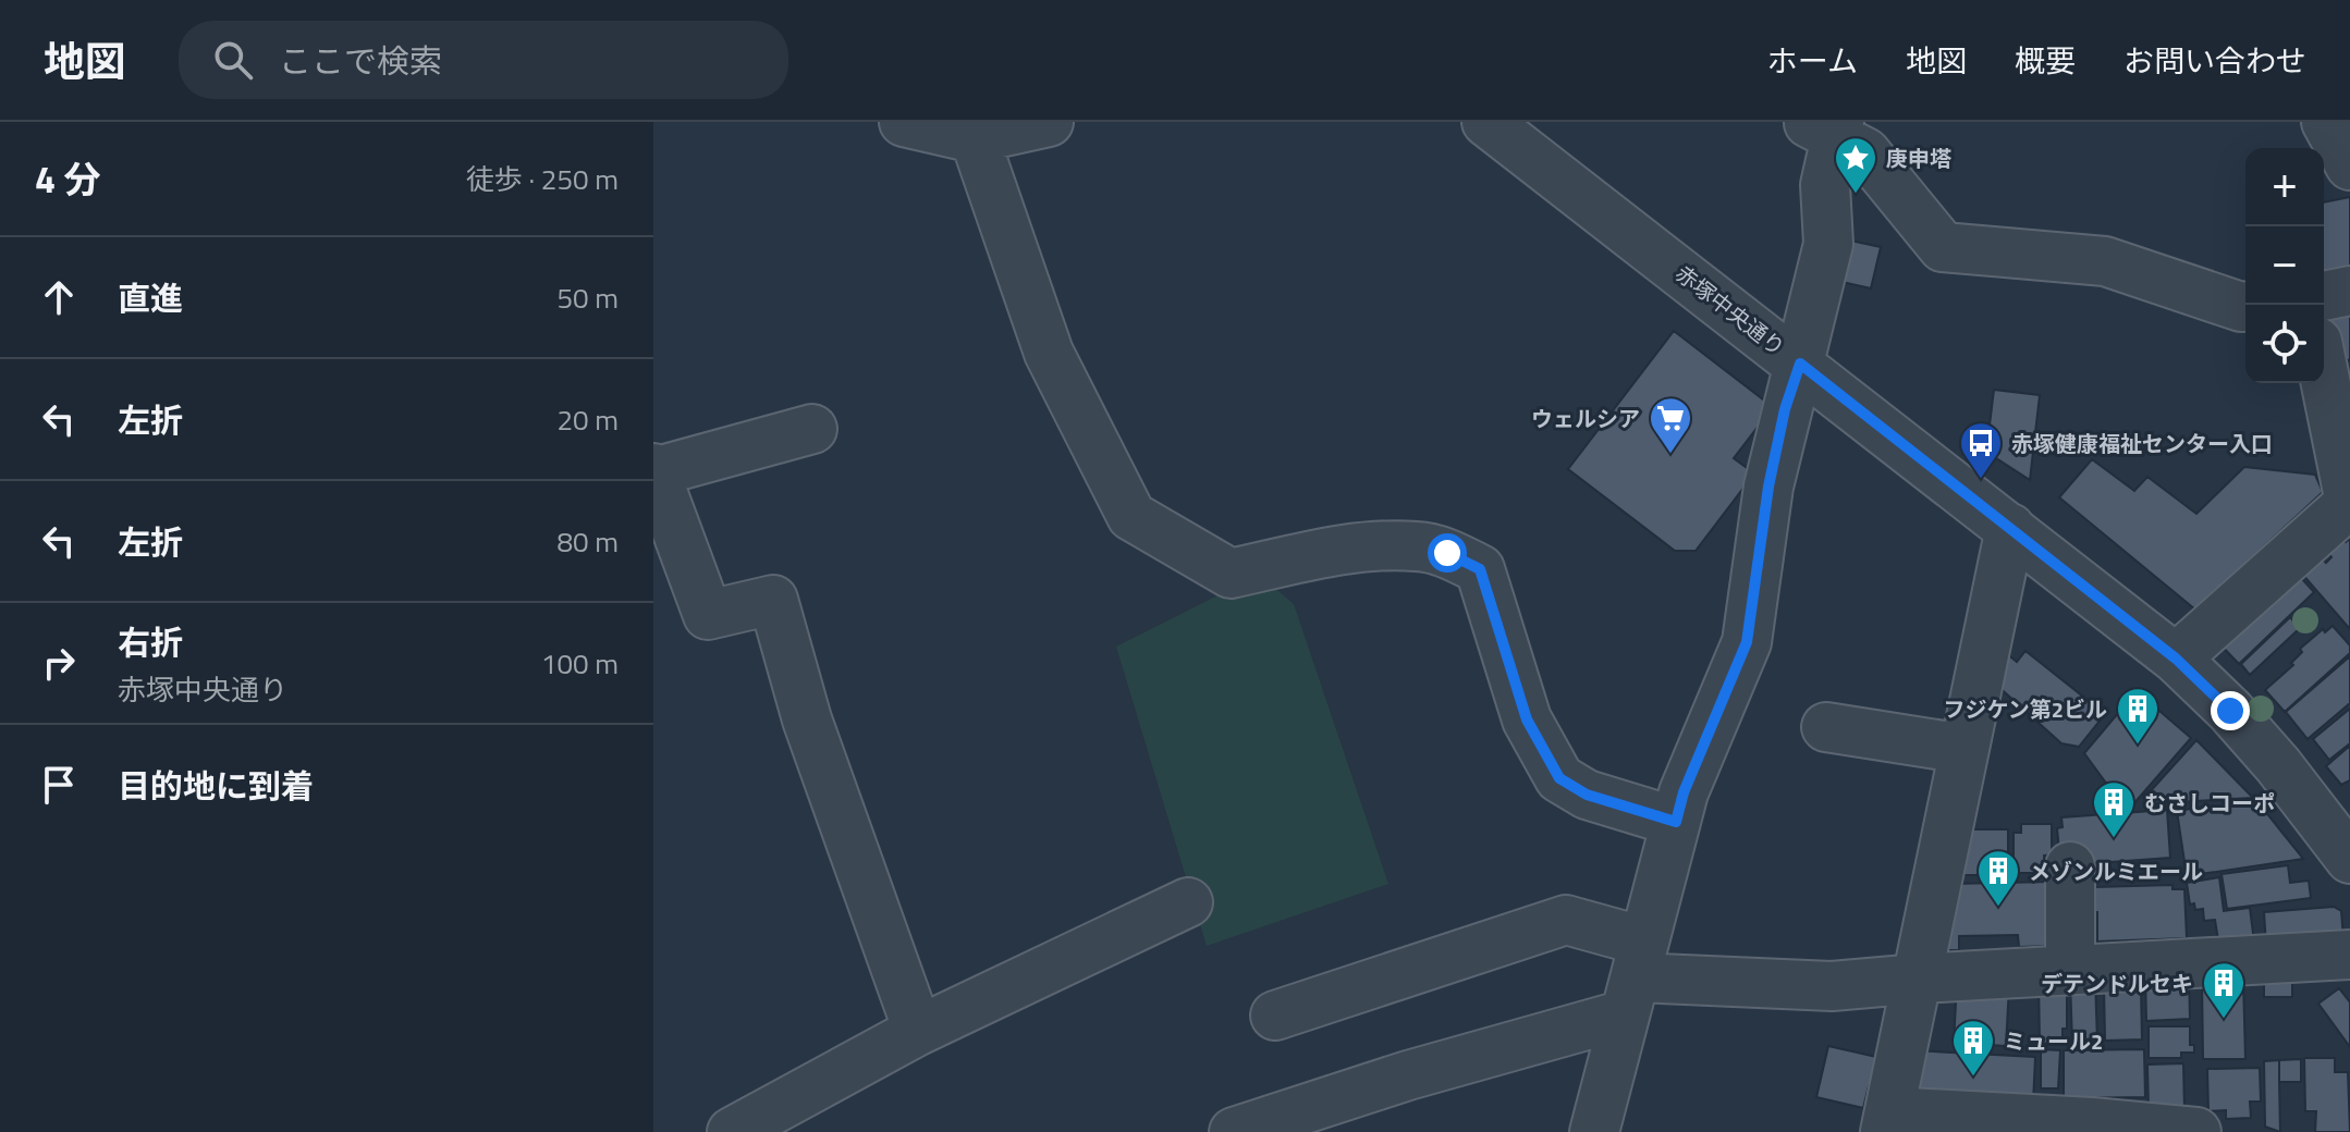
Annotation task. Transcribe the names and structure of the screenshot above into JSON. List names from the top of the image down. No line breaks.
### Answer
{"streets":{"street":["赤塚中央通り"]},"places":{"place":["庚申塔"],"supermarket":["ウェルシア"],"bus stop":["赤塚健康福祉センター入口"],"building":["フジケン第2ビル","むさしコーポ","メゾンルミエール","デテンドルセキ","ミュール2"]},"page":{"header":"地図","search":"ここで検索","nav":["ホーム","地図","概要","お問い合わせ"],"heading":["4 分","徒歩 · 250 m"],"map_buttons":["+","−"],"list":[["直進","50 m"],["左折","20 m"],["左折","80 m"],["右折","赤塚中央通り","100 m"],"目的地に到着"]}}
